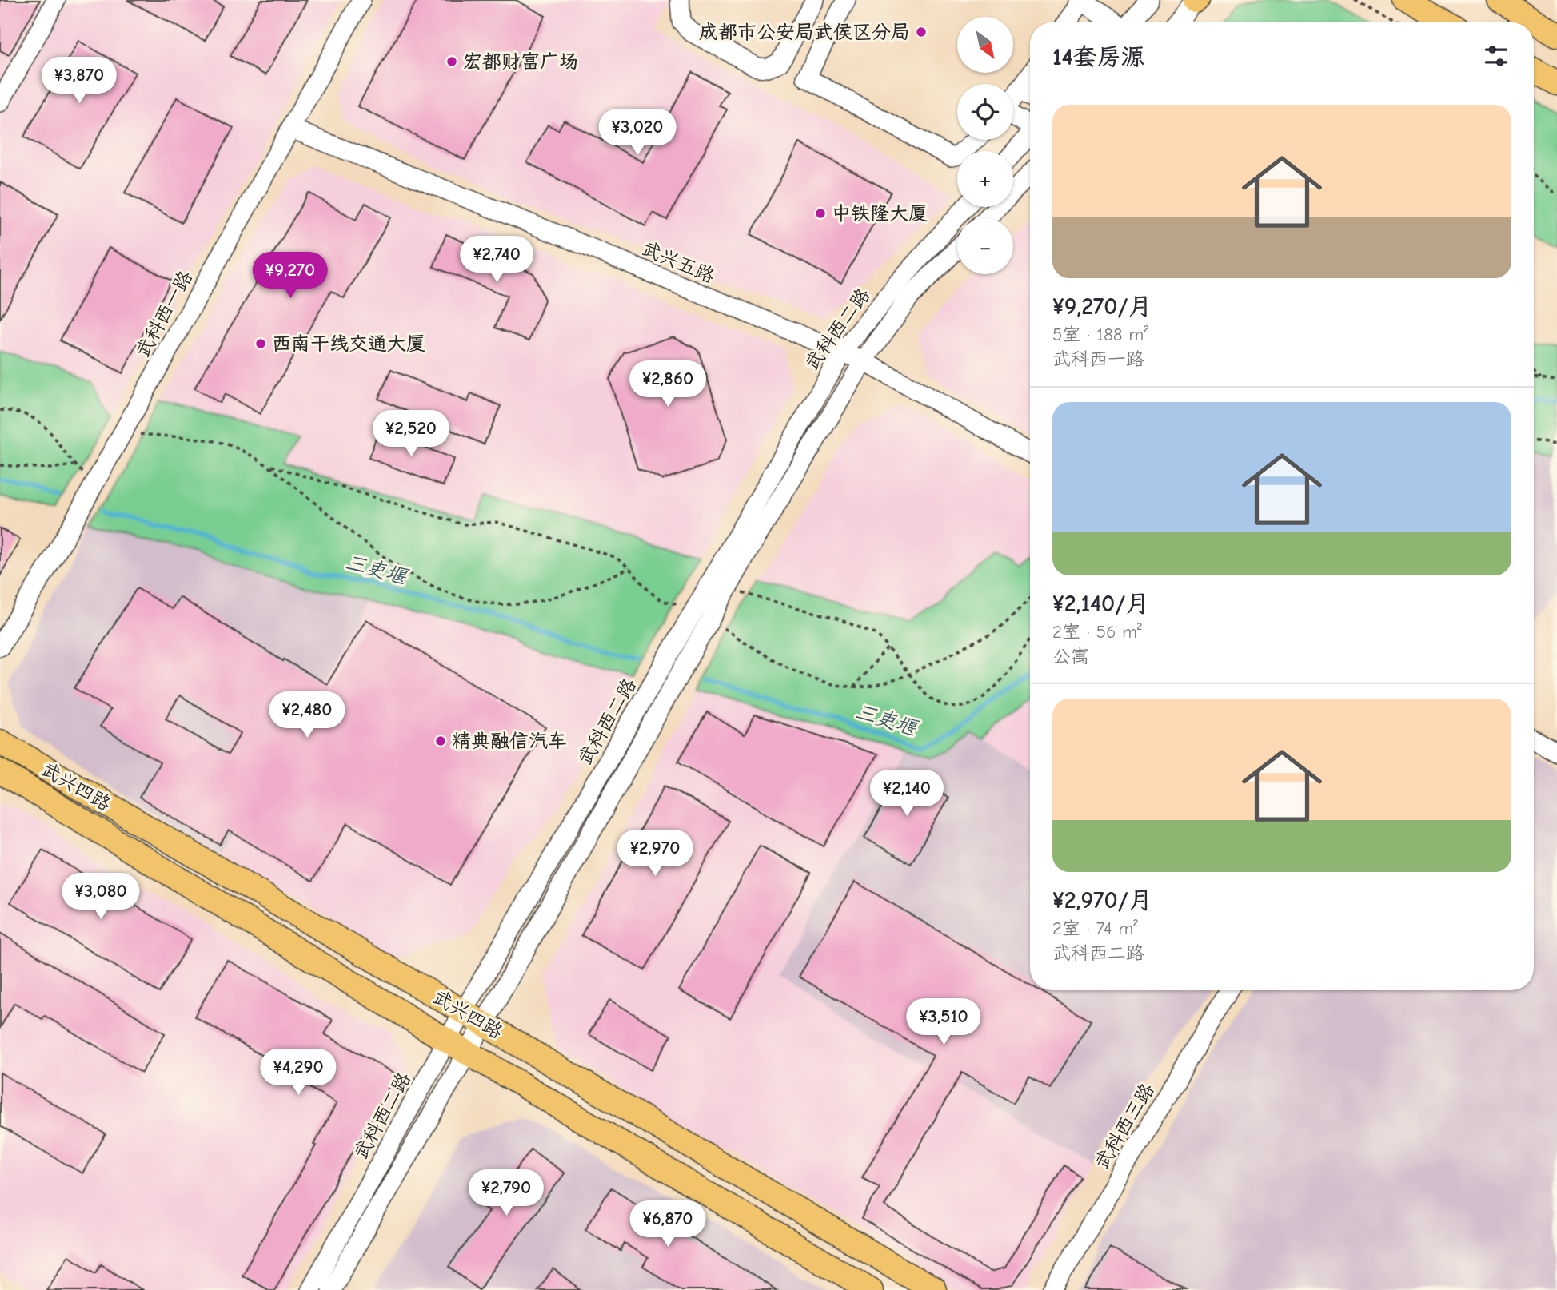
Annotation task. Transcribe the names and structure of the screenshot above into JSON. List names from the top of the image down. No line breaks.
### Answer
{"streets":{"main road":["武兴四路"],"street":["武兴五路","武科西一路","武科西二路","武科西三路"]},"crossings":[["武兴五路","武科西一路"],["武兴五路","武科西二路"],["武科西二路","武兴四路"]],"water":["三吏堰"],"places":["成都市公安局武侯区分局","宏都财富广场","中铁隆大厦","西南干线交通大厦","精典融信汽车"],"north":"bottom right","page":{"map_buttons":["+","−"],"heading":"14套房源","price":["¥3,870","¥3,020","¥2,740","¥9,270","¥2,860","¥2,520","¥2,480","¥2,140","¥2,970","¥3,080","¥3,510","¥4,290","¥2,790","¥6,870"],"list":[{"name":"¥9,270/月","note":"5室 · 188 m² · 武科西一路"},{"name":"¥2,140/月","note":"2室 · 56 m² · 公寓"},{"name":"¥2,970/月","note":"2室 · 74 m² · 武科西二路"}]}}
